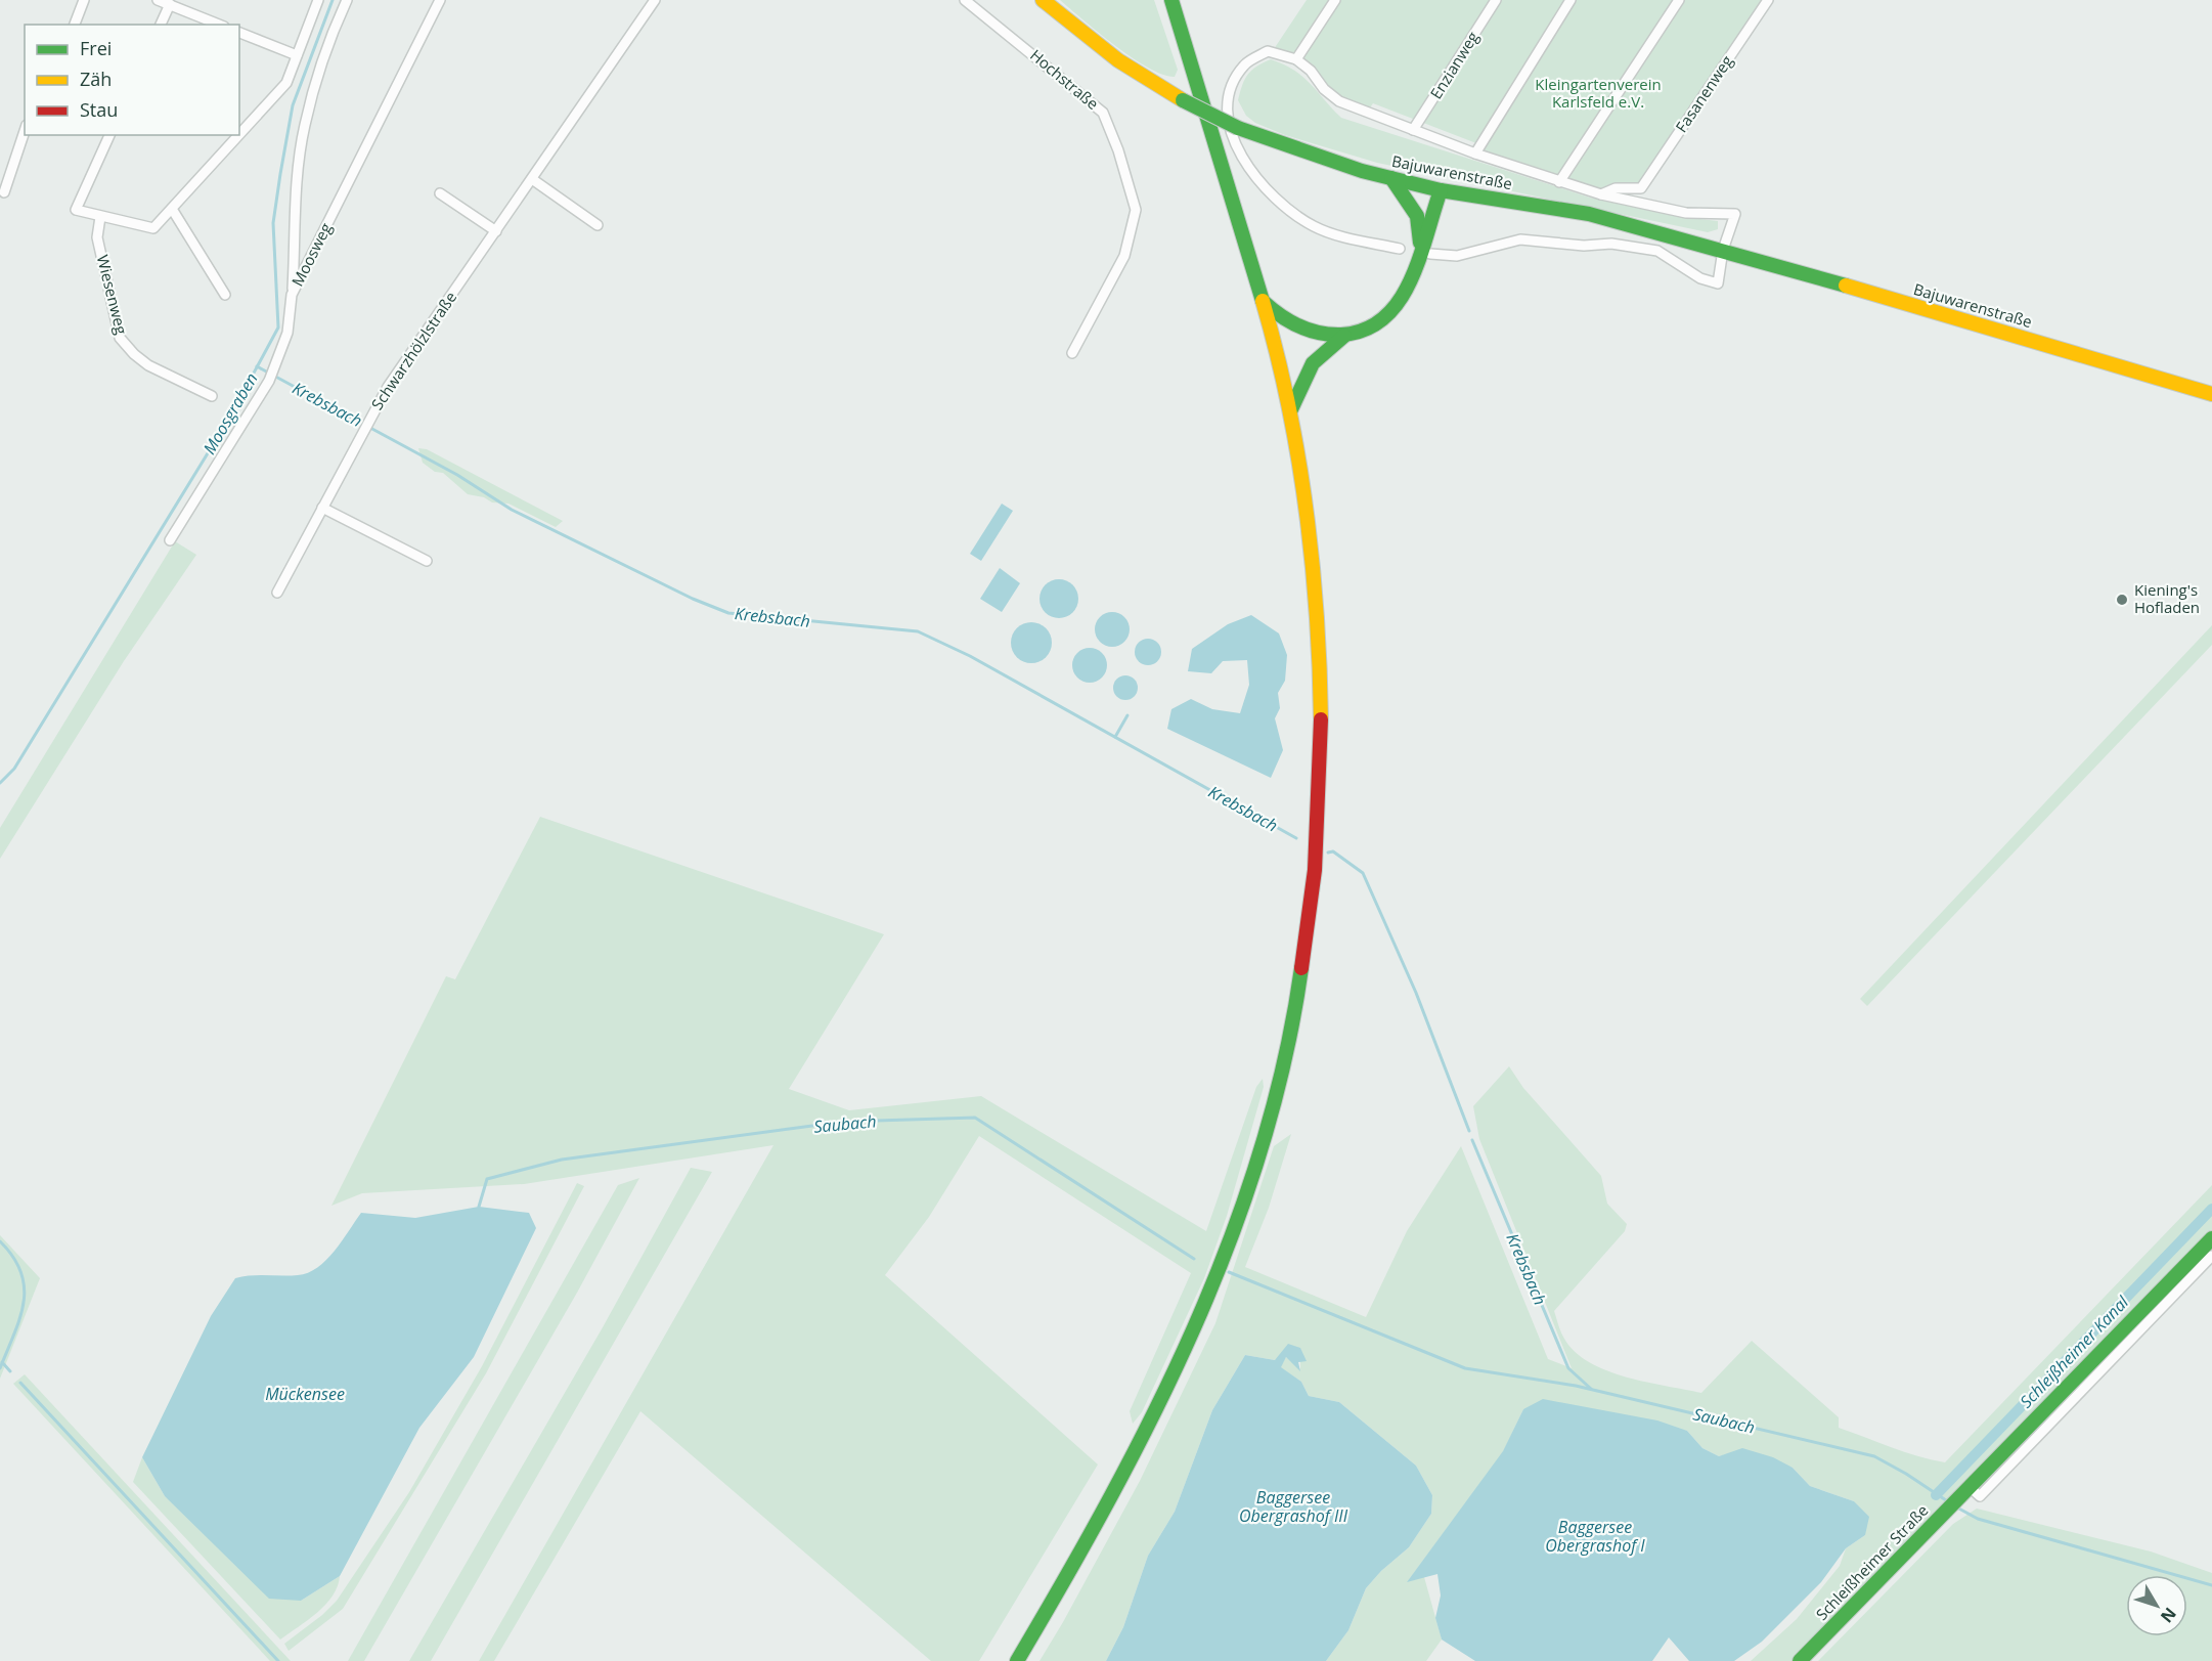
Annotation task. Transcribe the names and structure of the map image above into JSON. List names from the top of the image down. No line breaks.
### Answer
{"streets":{"main road":["Bajuwarenstraße","Schleißheimer Straße"],"street":["Enzianweg","Hochstraße","Fasanenweg","Moosweg","Wiesenweg","Schwarzhölzlstraße"]},"crossings":[["Enzianweg","Bajuwarenstraße"],["Fasanenweg","Bajuwarenstraße"]],"water":["Krebsbach","Moosgraben","Saubach","Schleißheimer Kanal","Mückensee","Baggersee Obergrashof III","Baggersee Obergrashof I"],"parks":["Kleingartenverein Karlsfeld e.V."],"places":["Kiening's Hofladen"],"legend":["Frei","Zäh","Stau"],"north":"bottom right"}
